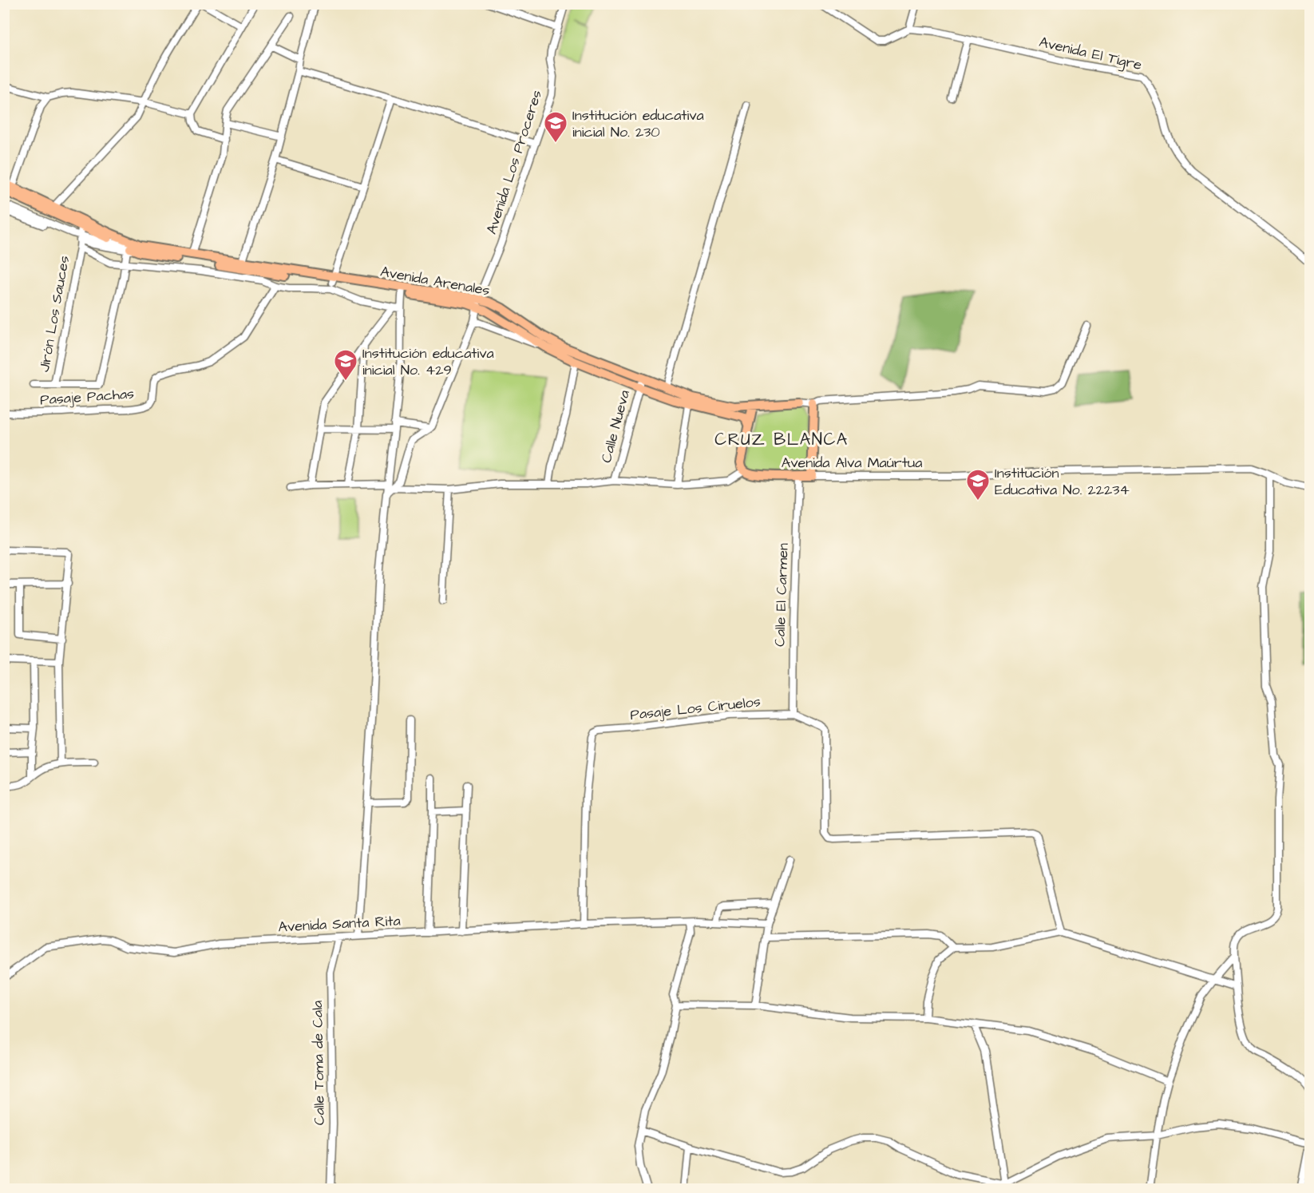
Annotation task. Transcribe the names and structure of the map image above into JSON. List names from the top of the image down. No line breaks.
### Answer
{"streets":{"main road":["Avenida Arenales","Avenida Alva Maúrtua"],"street":["Avenida El Tigre","Avenida Los Proceres","Jirón Los Sauces","Pasaje Pachas","Calle Nueva","Calle El Carmen","Pasaje Los Ciruelos","Avenida Santa Rita","Calle Toma de Cala"]},"crossings":[["Avenida Los Proceres","Avenida Arenales"],["Avenida Arenales","Jirón Los Sauces"],["Avenida Arenales","Calle Nueva"],["Avenida Alva Maúrtua","Calle El Carmen"],["Calle El Carmen","Pasaje Los Ciruelos"],["Pasaje Los Ciruelos","Avenida Santa Rita"],["Avenida Santa Rita","Calle Toma de Cala"]],"districts":["CRUZ BLANCA"],"places":{"school or university":["Institución educativa inicial No. 230","Institución educativa inicial No. 429","Institución Educativa No. 22234"]}}
